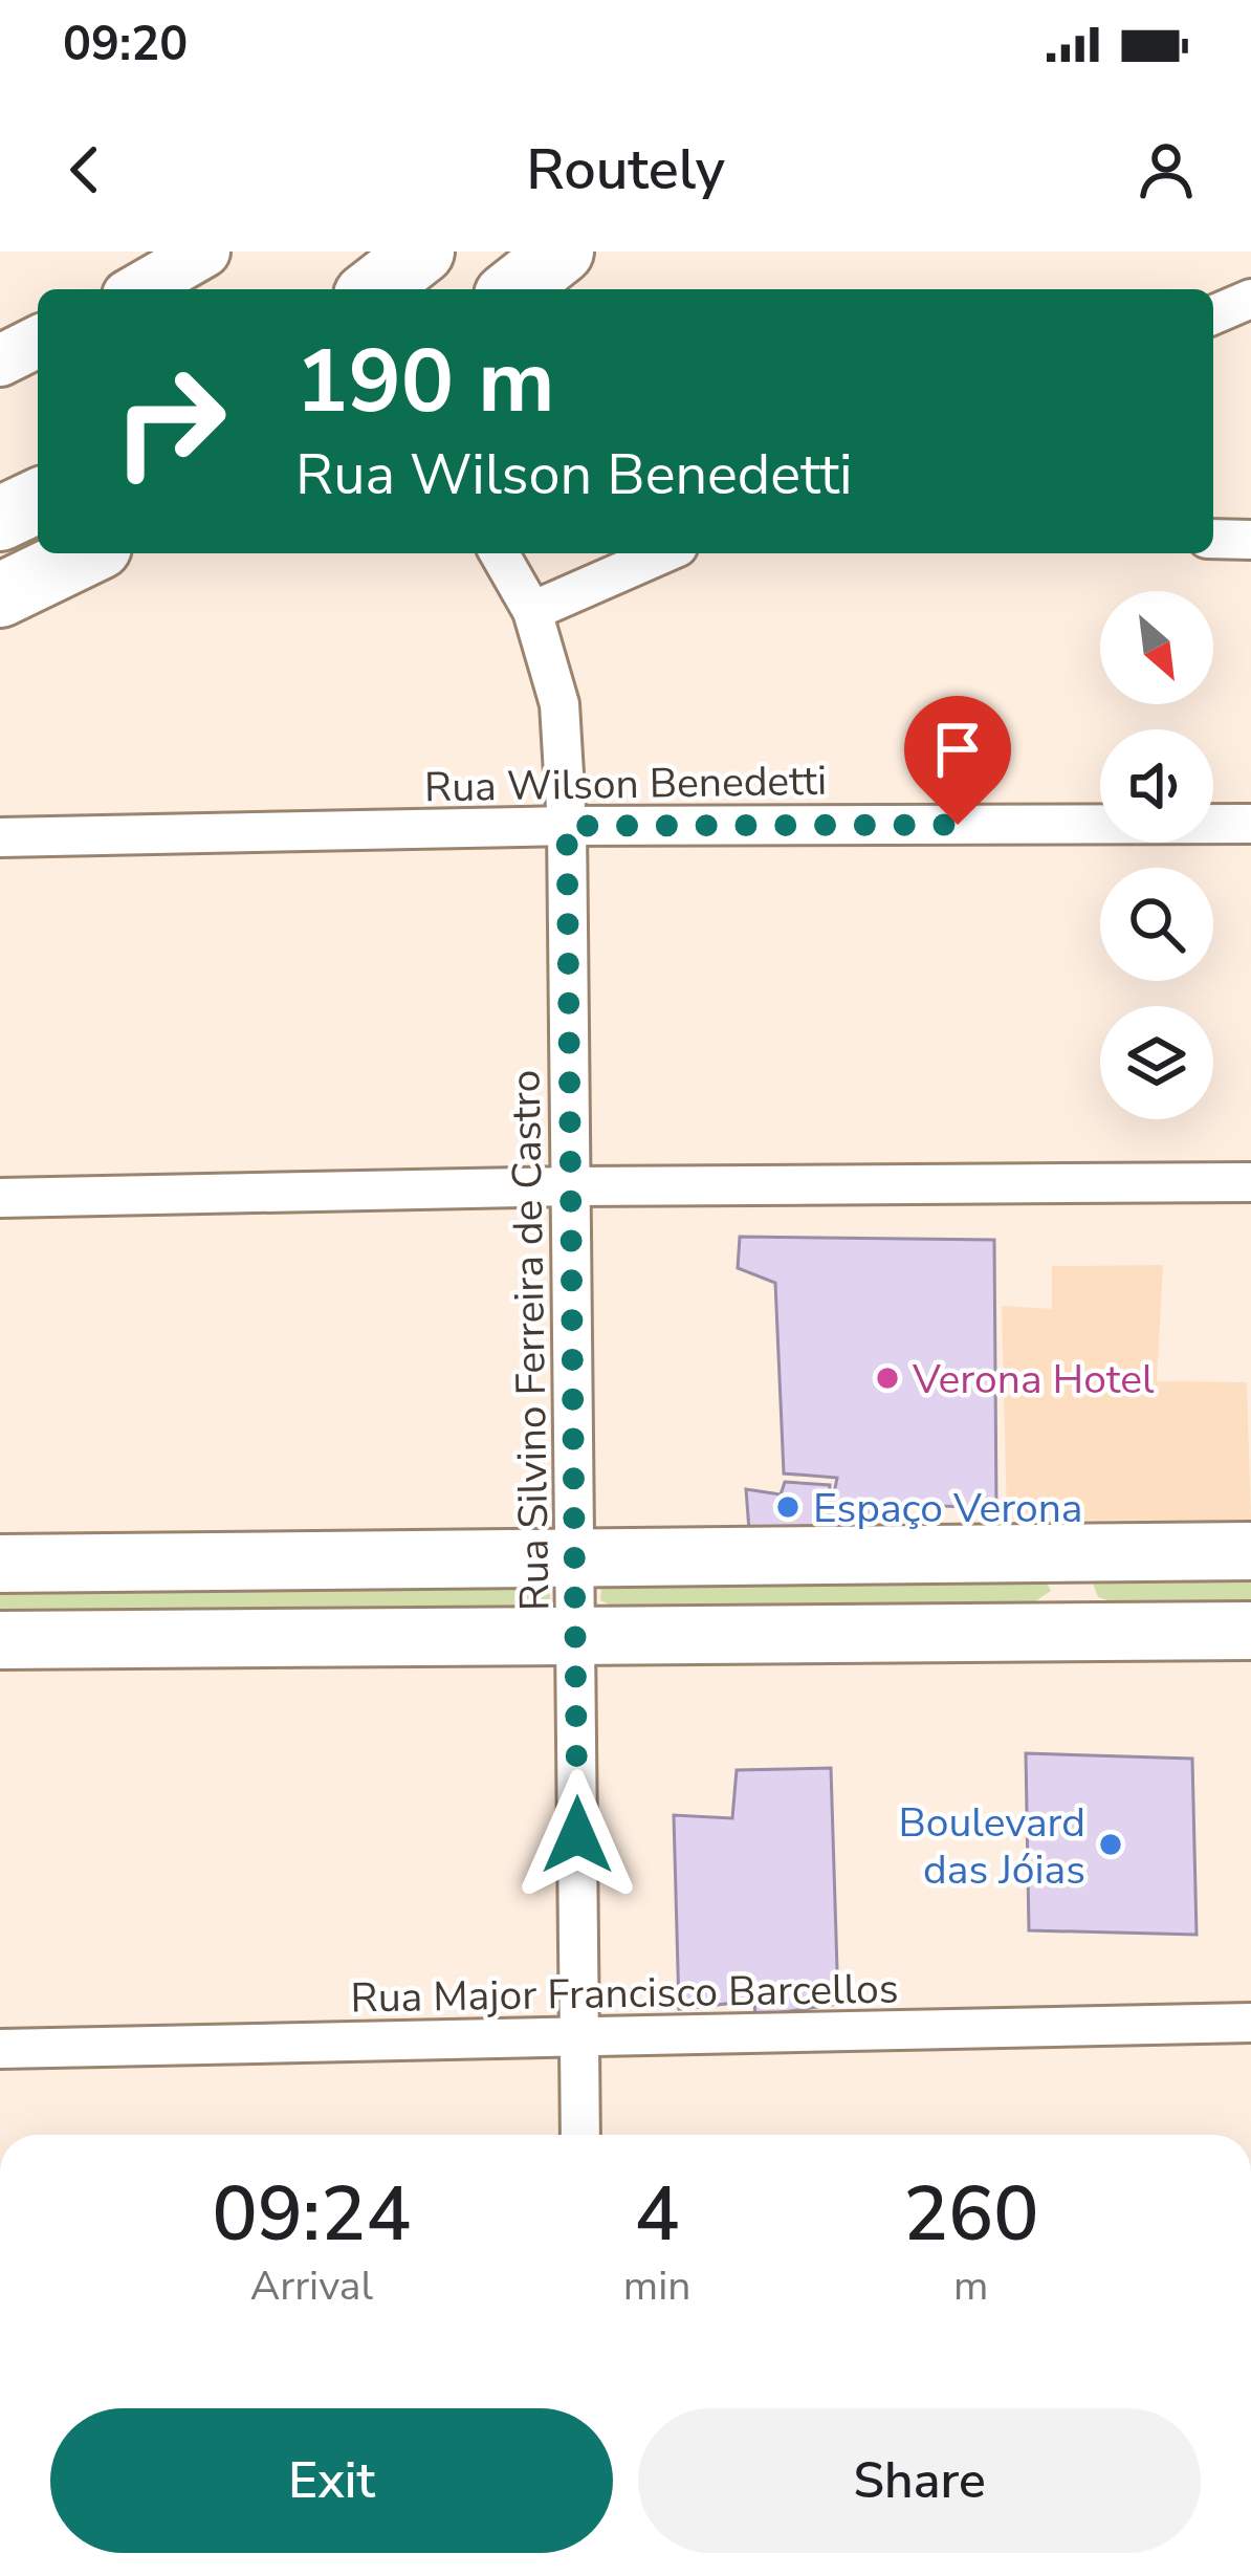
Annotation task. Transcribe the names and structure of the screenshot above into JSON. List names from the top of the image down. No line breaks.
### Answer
{"streets":{"street":["Rua Wilson Benedetti","Rua Silvino Ferreira de Castro","Rua Major Francisco Barcellos"]},"crossings":[["Rua Wilson Benedetti","Rua Silvino Ferreira de Castro"],["Rua Silvino Ferreira de Castro","Rua Major Francisco Barcellos"]],"places":["Verona Hotel","Espaço Verona","Boulevard das Jóias"],"north":"bottom right","page":{"status":"09:20","header":"Routely","turn":["190 m","Rua Wilson Benedetti"],"eta":["09:24","Arrival","4","min","260","m"],"buttons":["Exit","Share"]}}
